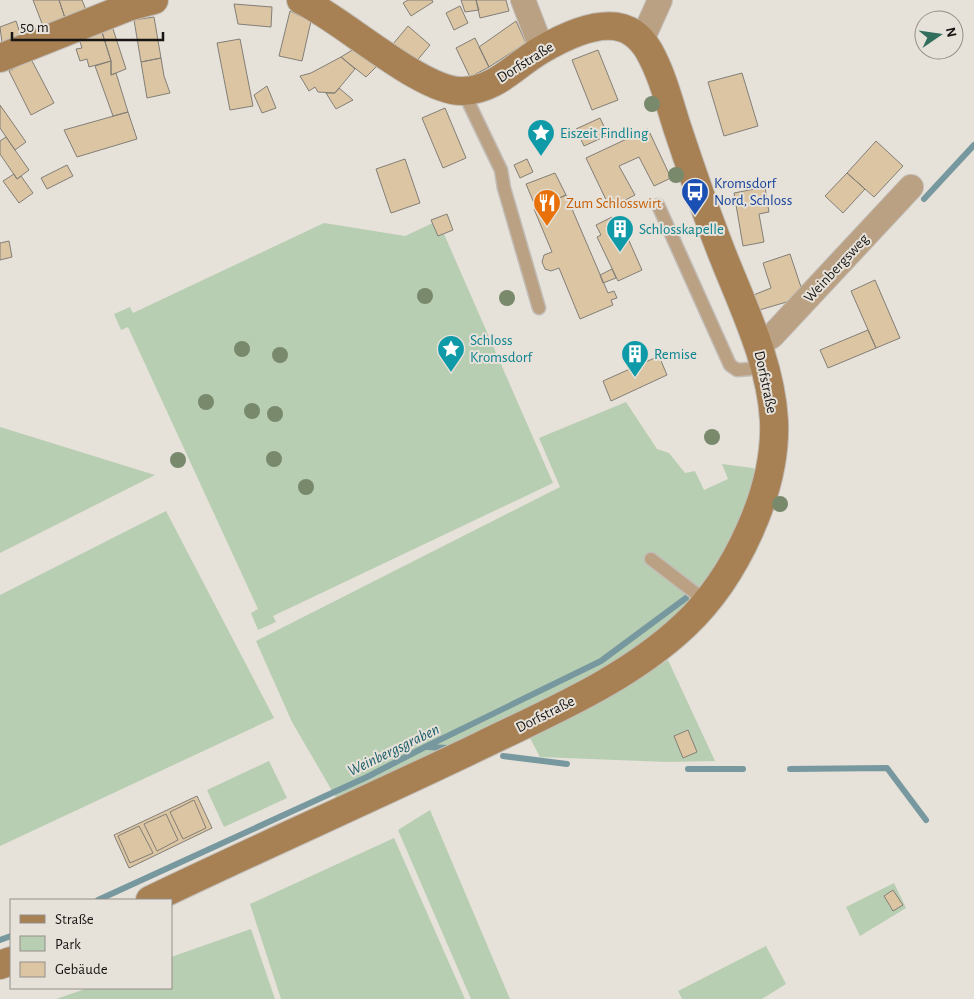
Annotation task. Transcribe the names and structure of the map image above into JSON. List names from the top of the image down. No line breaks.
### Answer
{"streets":{"street":["Dorfstraße","Weinbergsweg"]},"crossings":[["Dorfstraße","Weinbergsweg"]],"water":["Weinbergsgraben"],"places":{"place":["Eiszeit Findling","Schloss Kromsdorf"],"bus stop":["Kromsdorf Nord, Schloss"],"restaurant":["Zum Schlosswirt"],"building":["Schlosskapelle","Remise"]},"legend":["Straße","Park","Gebäude"],"scale_bar":"50 m","north":"right"}
